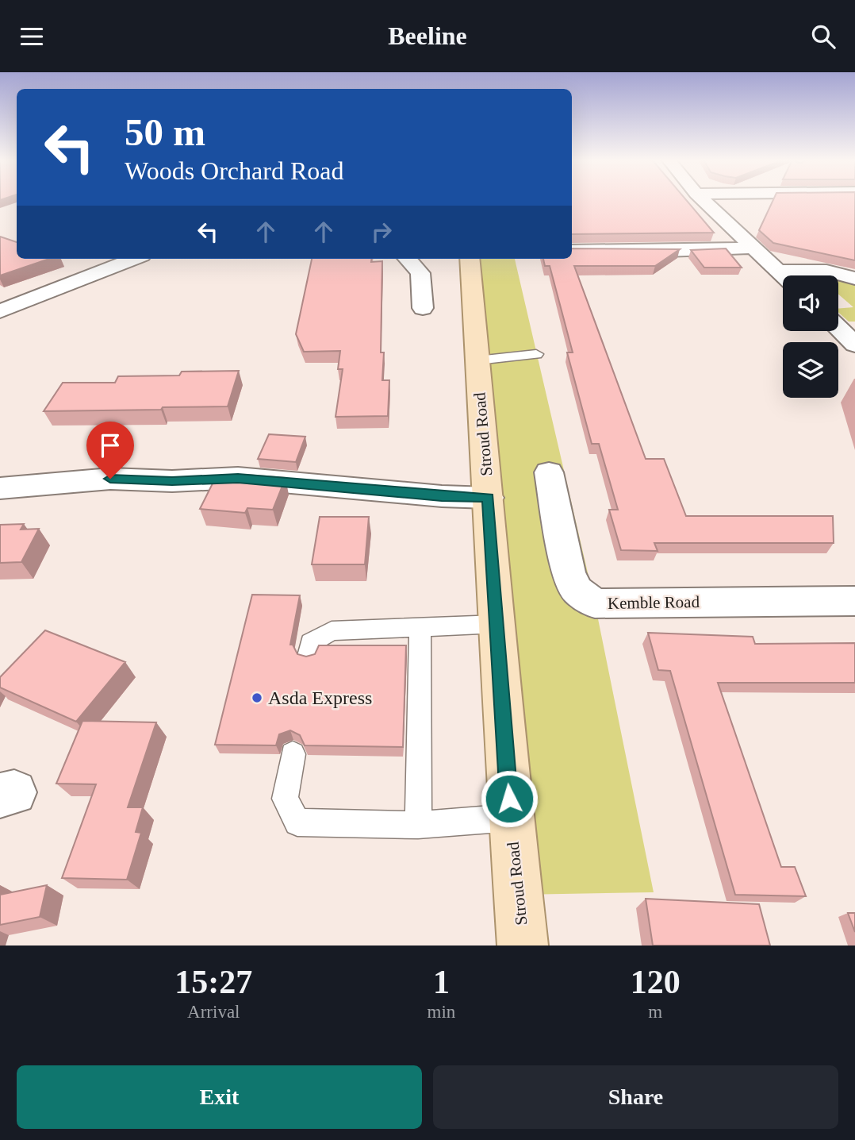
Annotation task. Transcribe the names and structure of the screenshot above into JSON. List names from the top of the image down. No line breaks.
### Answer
{"streets":{"main road":["Stroud Road"],"street":["Kemble Road"]},"places":["Asda Express"],"page":{"header":"Beeline","turn":["50 m","Woods Orchard Road"],"eta":["15:27","Arrival","1","min","120","m"],"buttons":["Exit","Share"]}}
